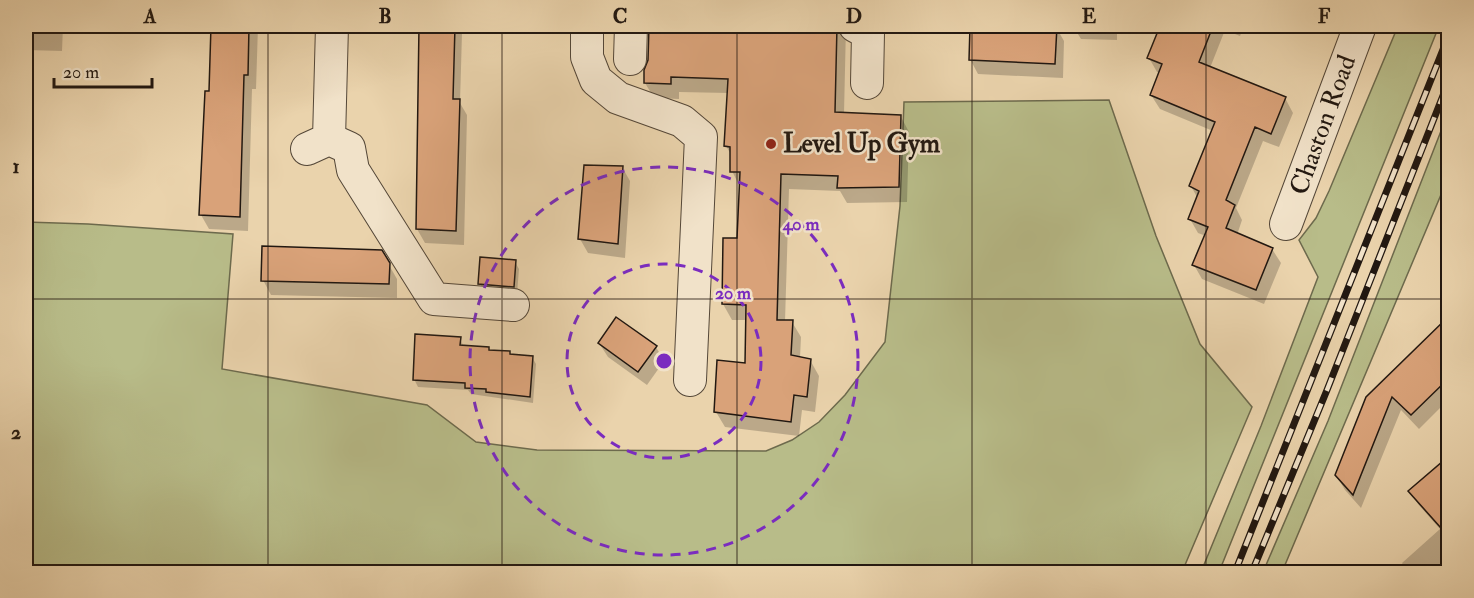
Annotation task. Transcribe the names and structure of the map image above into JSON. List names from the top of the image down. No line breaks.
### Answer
{"streets":{"street":["Chaston Road"]},"places":["Level Up Gym"],"scale_bar":"20 m","grid":{"columns":["A","B","C","D","E","F"],"rows":["1","2"]},"rings":["40 m","20 m"]}
